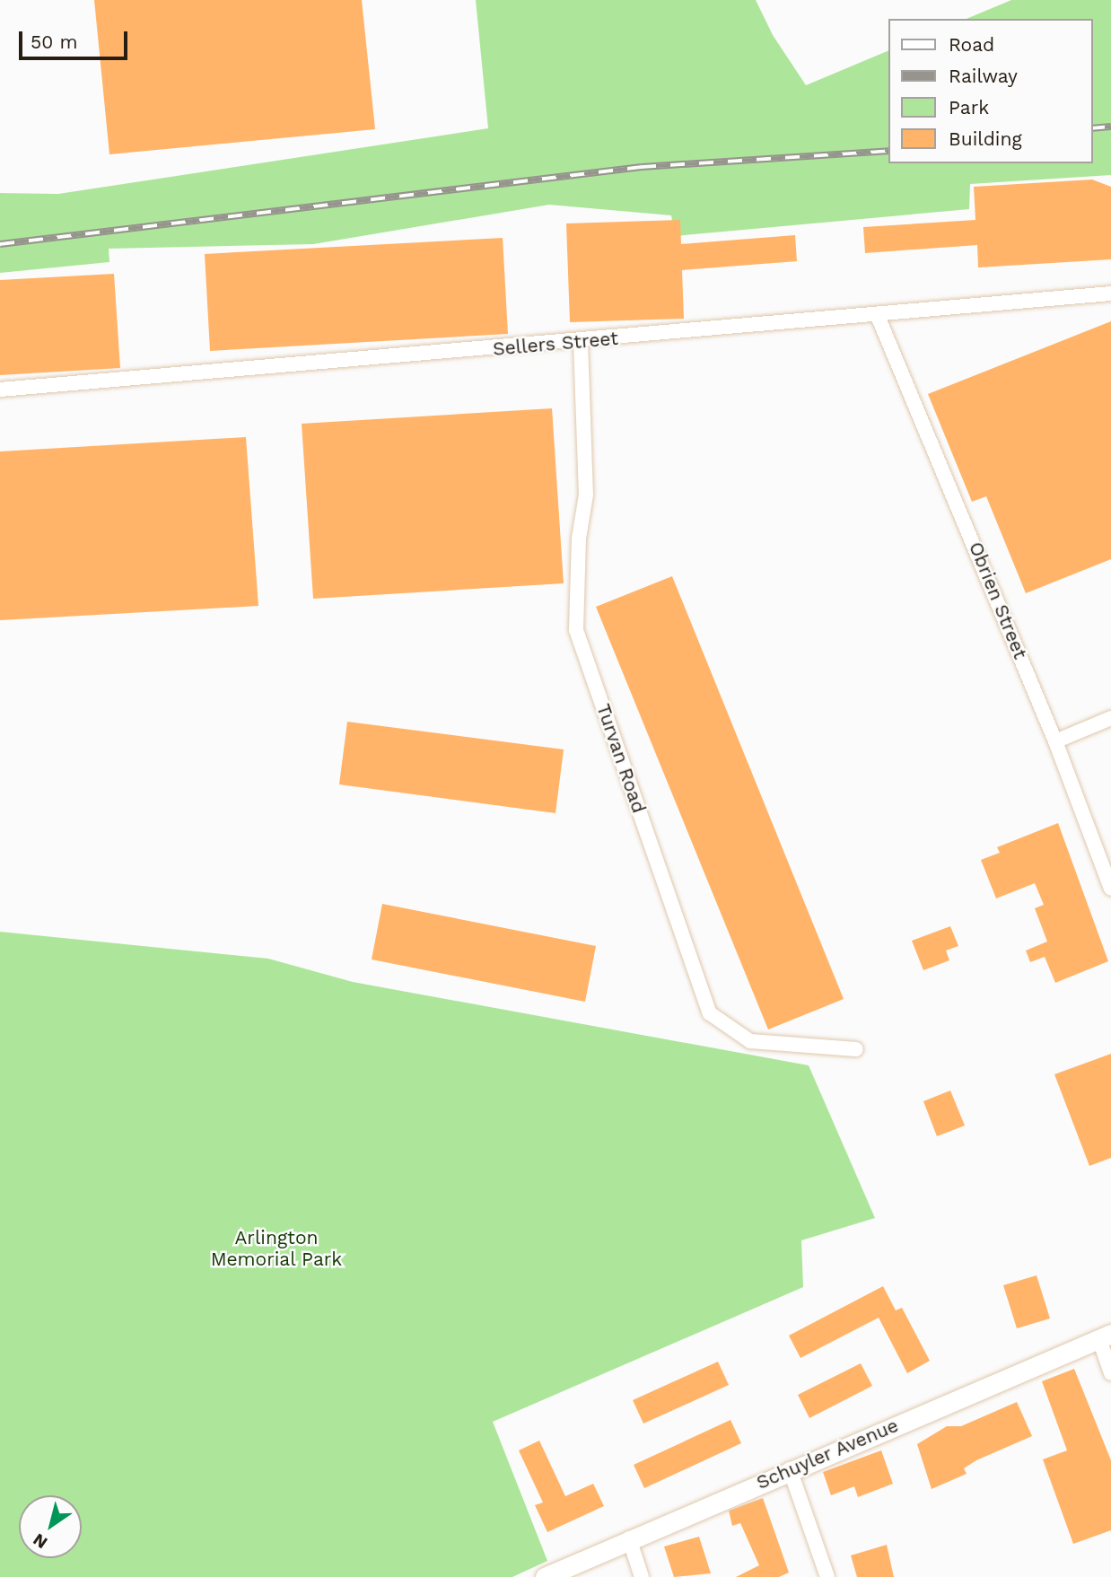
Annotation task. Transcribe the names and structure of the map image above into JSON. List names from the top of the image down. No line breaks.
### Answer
{"streets":{"main road":["Schuyler Avenue"],"street":["Sellers Street","Obrien Street","Turvan Road"]},"crossings":[["Sellers Street","Obrien Street"],["Sellers Street","Turvan Road"]],"parks":["Arlington Memorial Park"],"legend":["Road","Railway","Park","Building"],"scale_bar":"50 m","north":"bottom left"}
